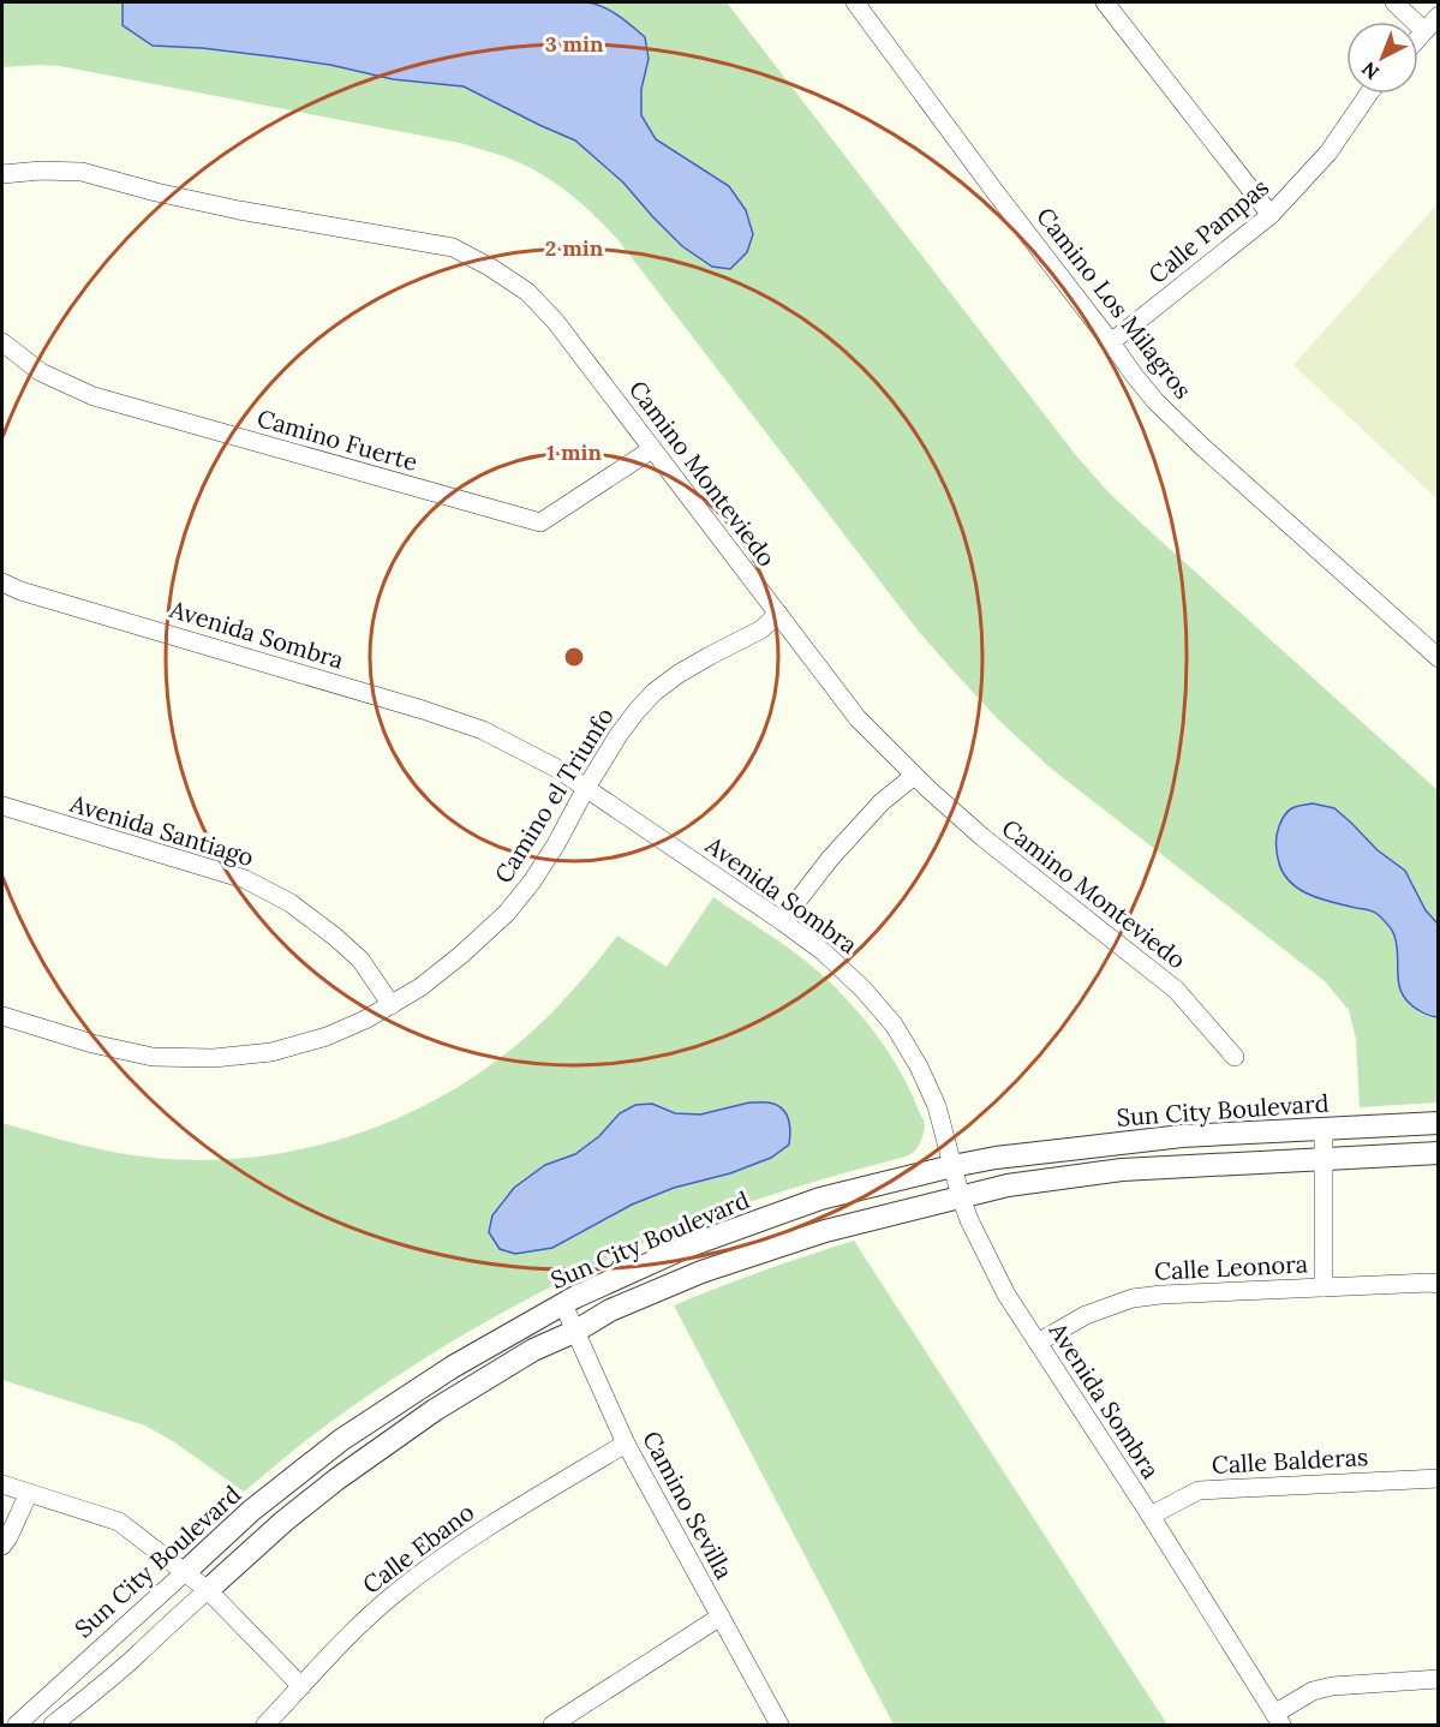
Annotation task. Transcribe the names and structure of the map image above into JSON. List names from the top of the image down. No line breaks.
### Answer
{"streets":{"street":["Calle Pampas","Camino Los Milagros","Camino Fuerte","Camino Monteviedo","Avenida Sombra","Camino el Triunfo","Avenida Santiago","Sun City Boulevard","Calle Leonora","Calle Balderas","Camino Sevilla","Calle Ebano"]},"crossings":[["Calle Pampas","Camino Los Milagros"],["Camino Fuerte","Camino Monteviedo"],["Camino Monteviedo","Camino el Triunfo"],["Avenida Sombra","Camino el Triunfo"],["Avenida Sombra","Sun City Boulevard"],["Avenida Sombra","Calle Leonora"],["Avenida Sombra","Calle Balderas"],["Camino el Triunfo","Avenida Santiago"],["Sun City Boulevard","Camino Sevilla"],["Camino Sevilla","Calle Ebano"]],"north":"bottom left","rings":["3 min","2 min","1 min"]}
